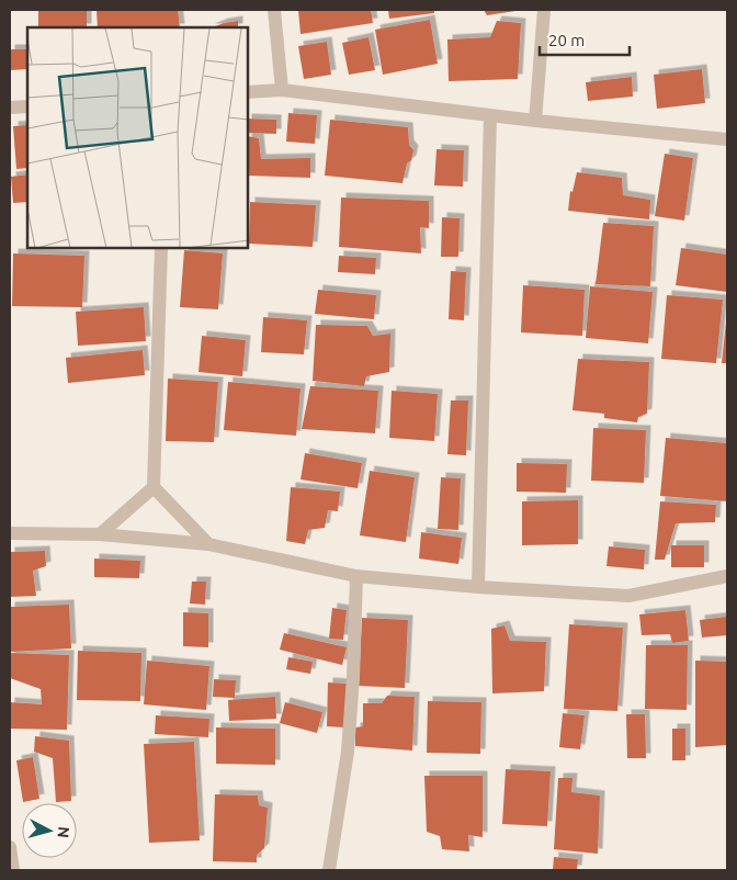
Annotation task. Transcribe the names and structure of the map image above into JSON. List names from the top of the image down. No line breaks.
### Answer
{"scale_bar":"20 m","north":"right"}
